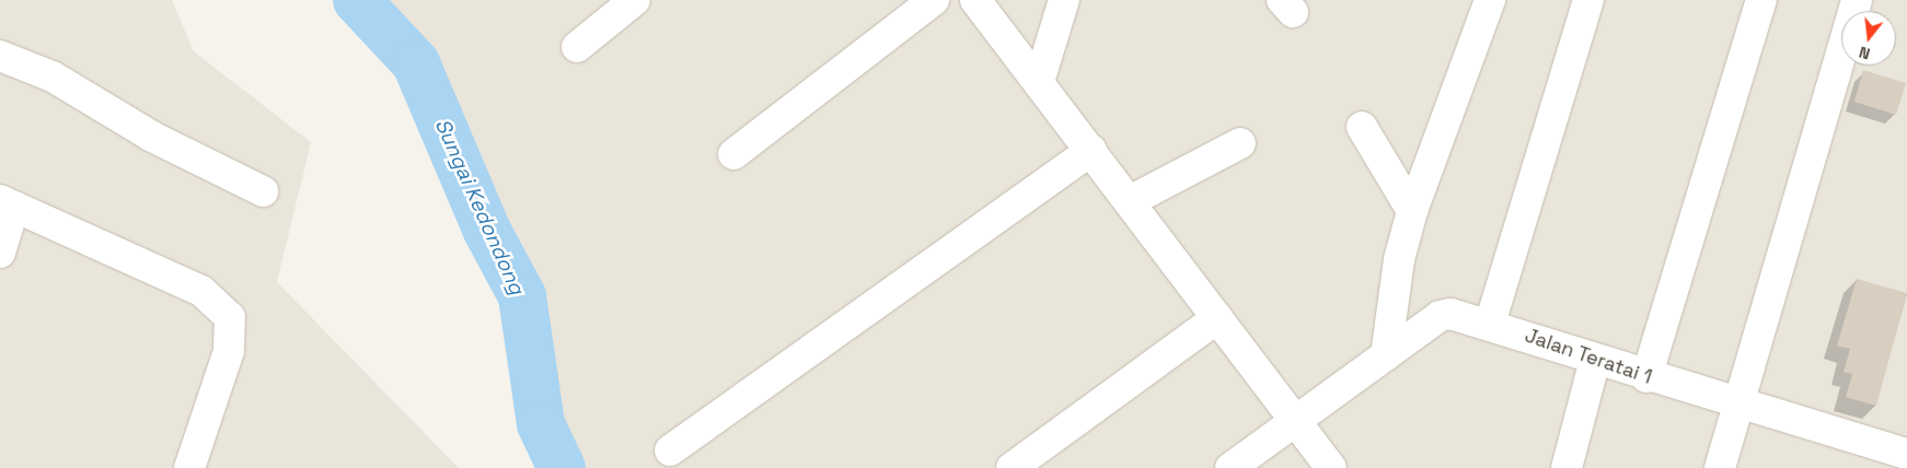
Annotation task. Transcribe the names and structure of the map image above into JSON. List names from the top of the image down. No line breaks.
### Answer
{"streets":{"street":["Jalan Teratai 1"]},"water":["Sungai Kedondong"],"north":"bottom"}
